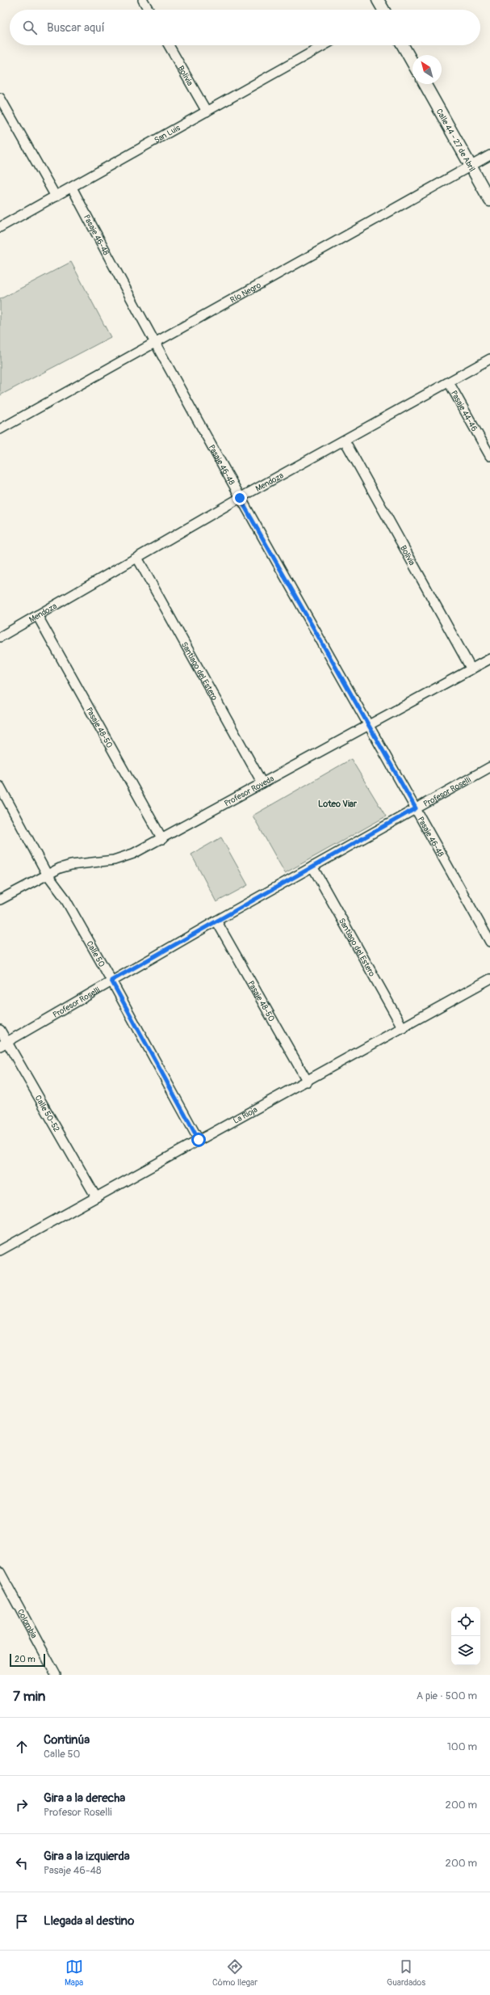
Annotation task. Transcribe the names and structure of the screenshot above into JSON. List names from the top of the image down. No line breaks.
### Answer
{"streets":{"street":["Bolivia","San Luis","Calle 44 - 27 de Abril","Pasaje 46-48","Río Negro","Pasaje 44-46","Mendoza","Santiago del Estero","Pasaje 48-50","Profesor Roveda","Profesor Roselli","Calle 50","Calle 50-52","La Rioja","Colombia"]},"crossings":[["Bolivia","San Luis"],["Bolivia","Mendoza"],["Bolivia","Profesor Roveda"],["San Luis","Pasaje 46-48"],["Calle 44 - 27 de Abril","Río Negro"],["Pasaje 46-48","Río Negro"],["Pasaje 46-48","Mendoza"],["Pasaje 46-48","Profesor Roveda"],["Pasaje 46-48","Profesor Roselli"],["Pasaje 44-46","Mendoza"],["Mendoza","Santiago del Estero"],["Mendoza","Pasaje 48-50"],["Santiago del Estero","Profesor Roveda"],["Santiago del Estero","Profesor Roselli"],["Santiago del Estero","La Rioja"],["Pasaje 48-50","Profesor Roveda"],["Pasaje 48-50","Profesor Roselli"],["Pasaje 48-50","La Rioja"],["Profesor Roveda","Calle 50"],["Profesor Roselli","Calle 50"],["Profesor Roselli","Calle 50-52"],["Calle 50","La Rioja"],["Calle 50-52","La Rioja"]],"districts":["Loteo Viar"],"scale_bar":"20 m","north":"top left","page":{"search":"Buscar aquí","scale":"20 m","heading":["7 min","A pie · 500 m"],"list":[["Continúa","Calle 50","100 m"],["Gira a la derecha","Profesor Roselli","200 m"],["Gira a la izquierda","Pasaje 46-48","200 m"],"Llegada al destino"],"nav":["Mapa","Cómo llegar","Guardados"]}}
